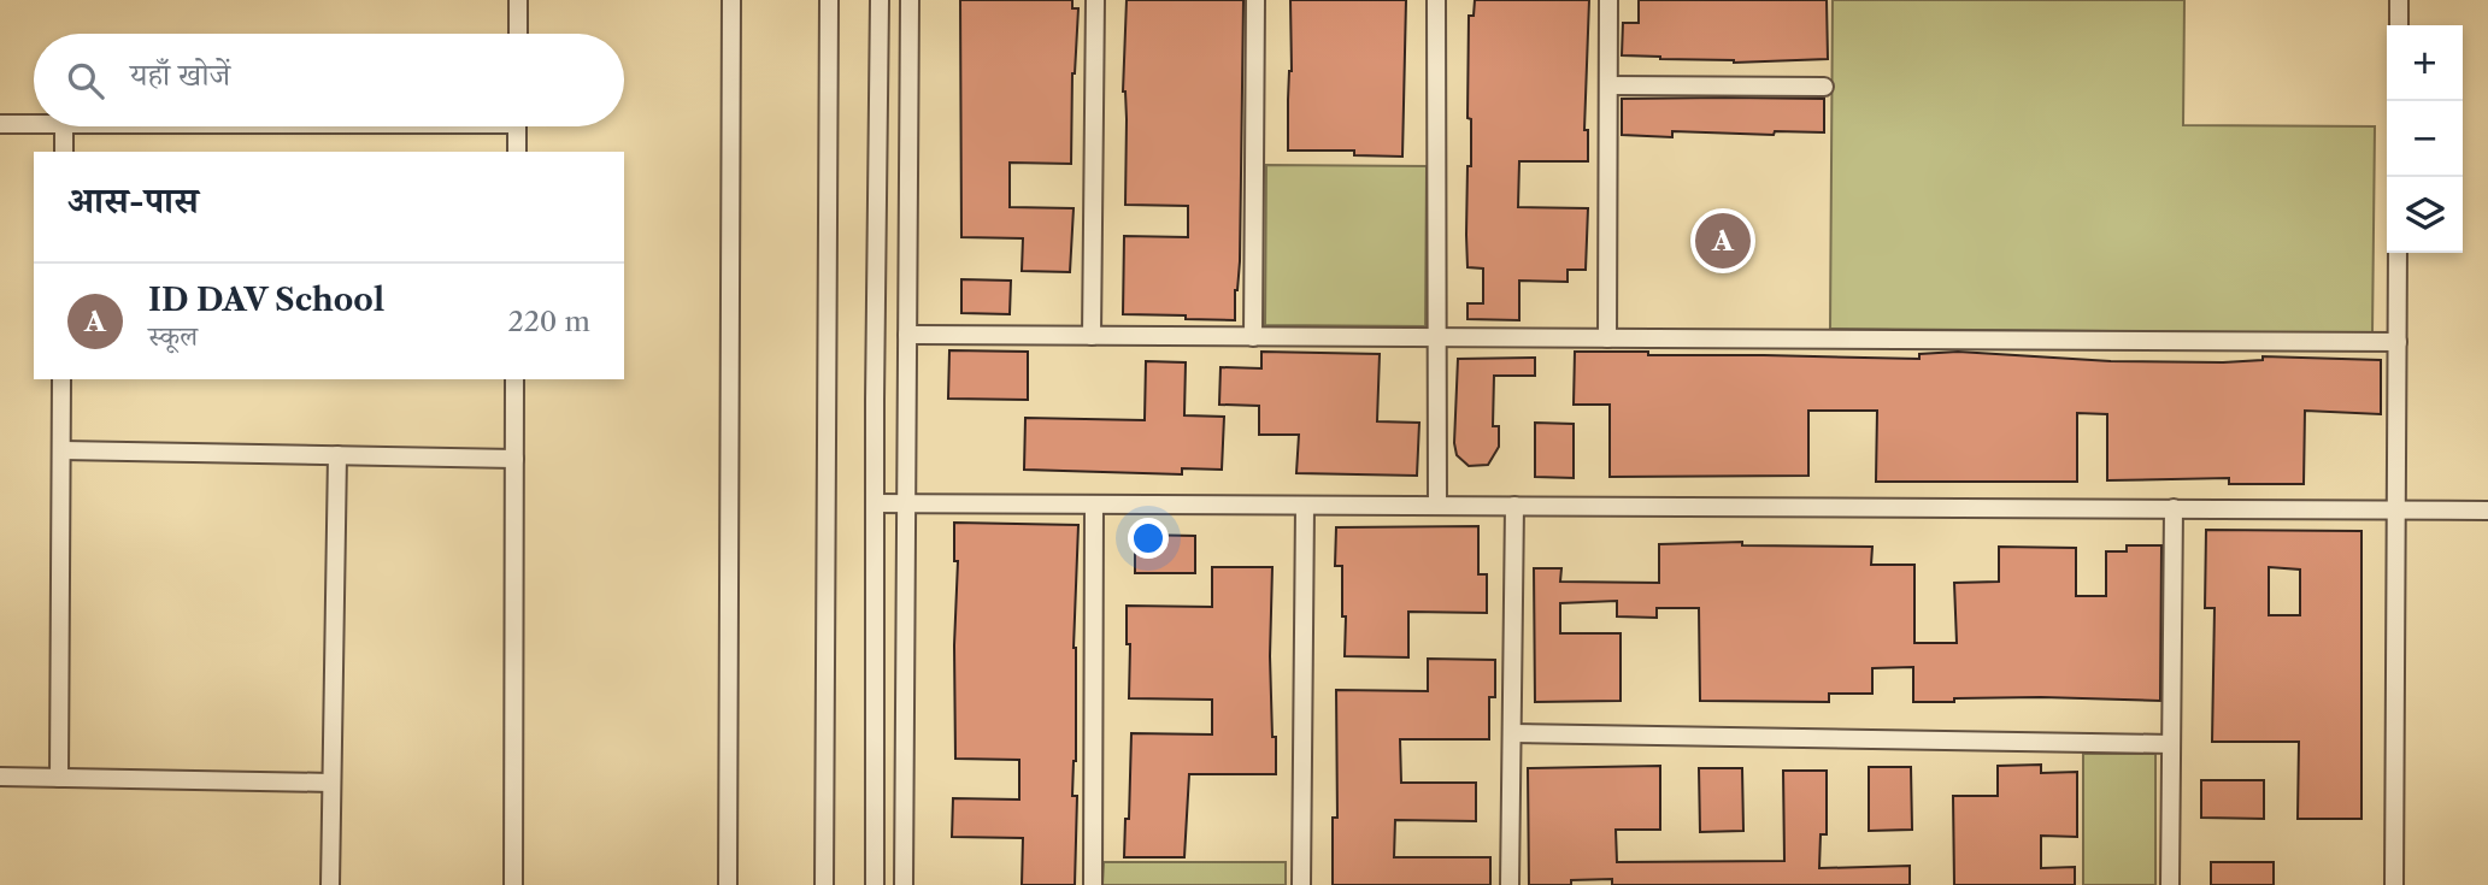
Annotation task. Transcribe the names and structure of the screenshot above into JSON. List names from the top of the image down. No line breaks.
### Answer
{"page":{"map_buttons":["+","−"],"search":"यहाँ खोजें","heading":"आस-पास","pins":"A","list":[{"mark":"A","name":"ID DAV School","note":"स्कूल","value":"220 m"}]}}
